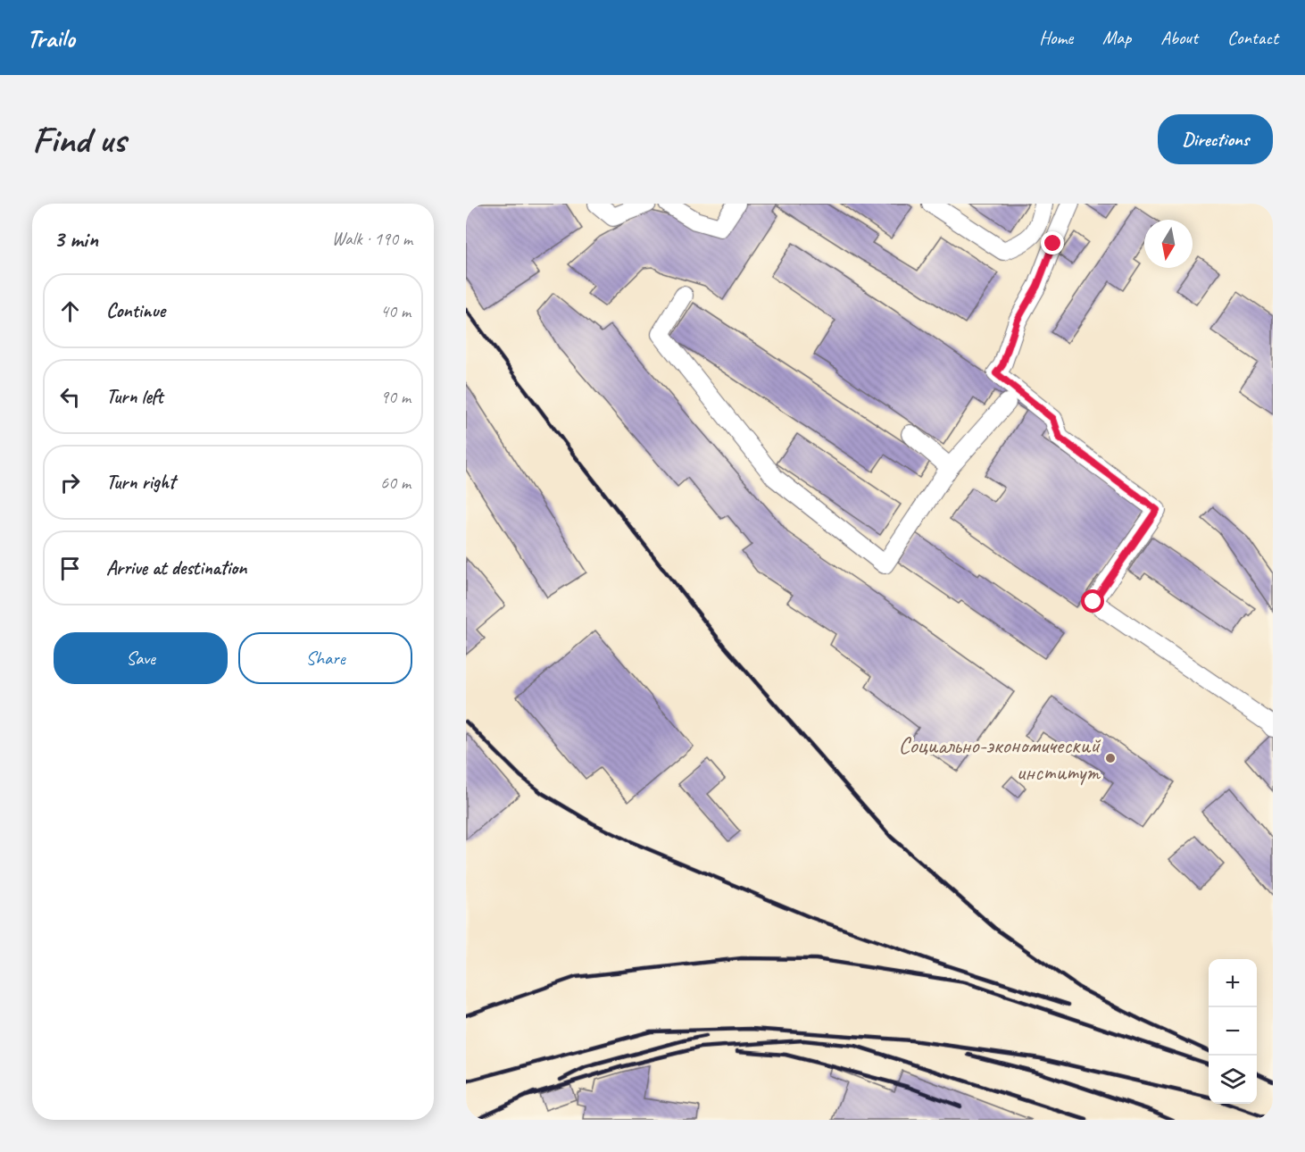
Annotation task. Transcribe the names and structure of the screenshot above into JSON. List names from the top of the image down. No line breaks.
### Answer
{"places":["Социально-экономический институт"],"north":"bottom","page":{"header":"Trailo","nav":["Home","Map","About","Contact"],"buttons":["Directions",["Save","Share"]],"title":"Find us","heading":["3 min","Walk · 190 m"],"list":[["Continue","40 m"],["Turn left","90 m"],["Turn right","60 m"],"Arrive at destination"],"map_buttons":["+","−"]}}
